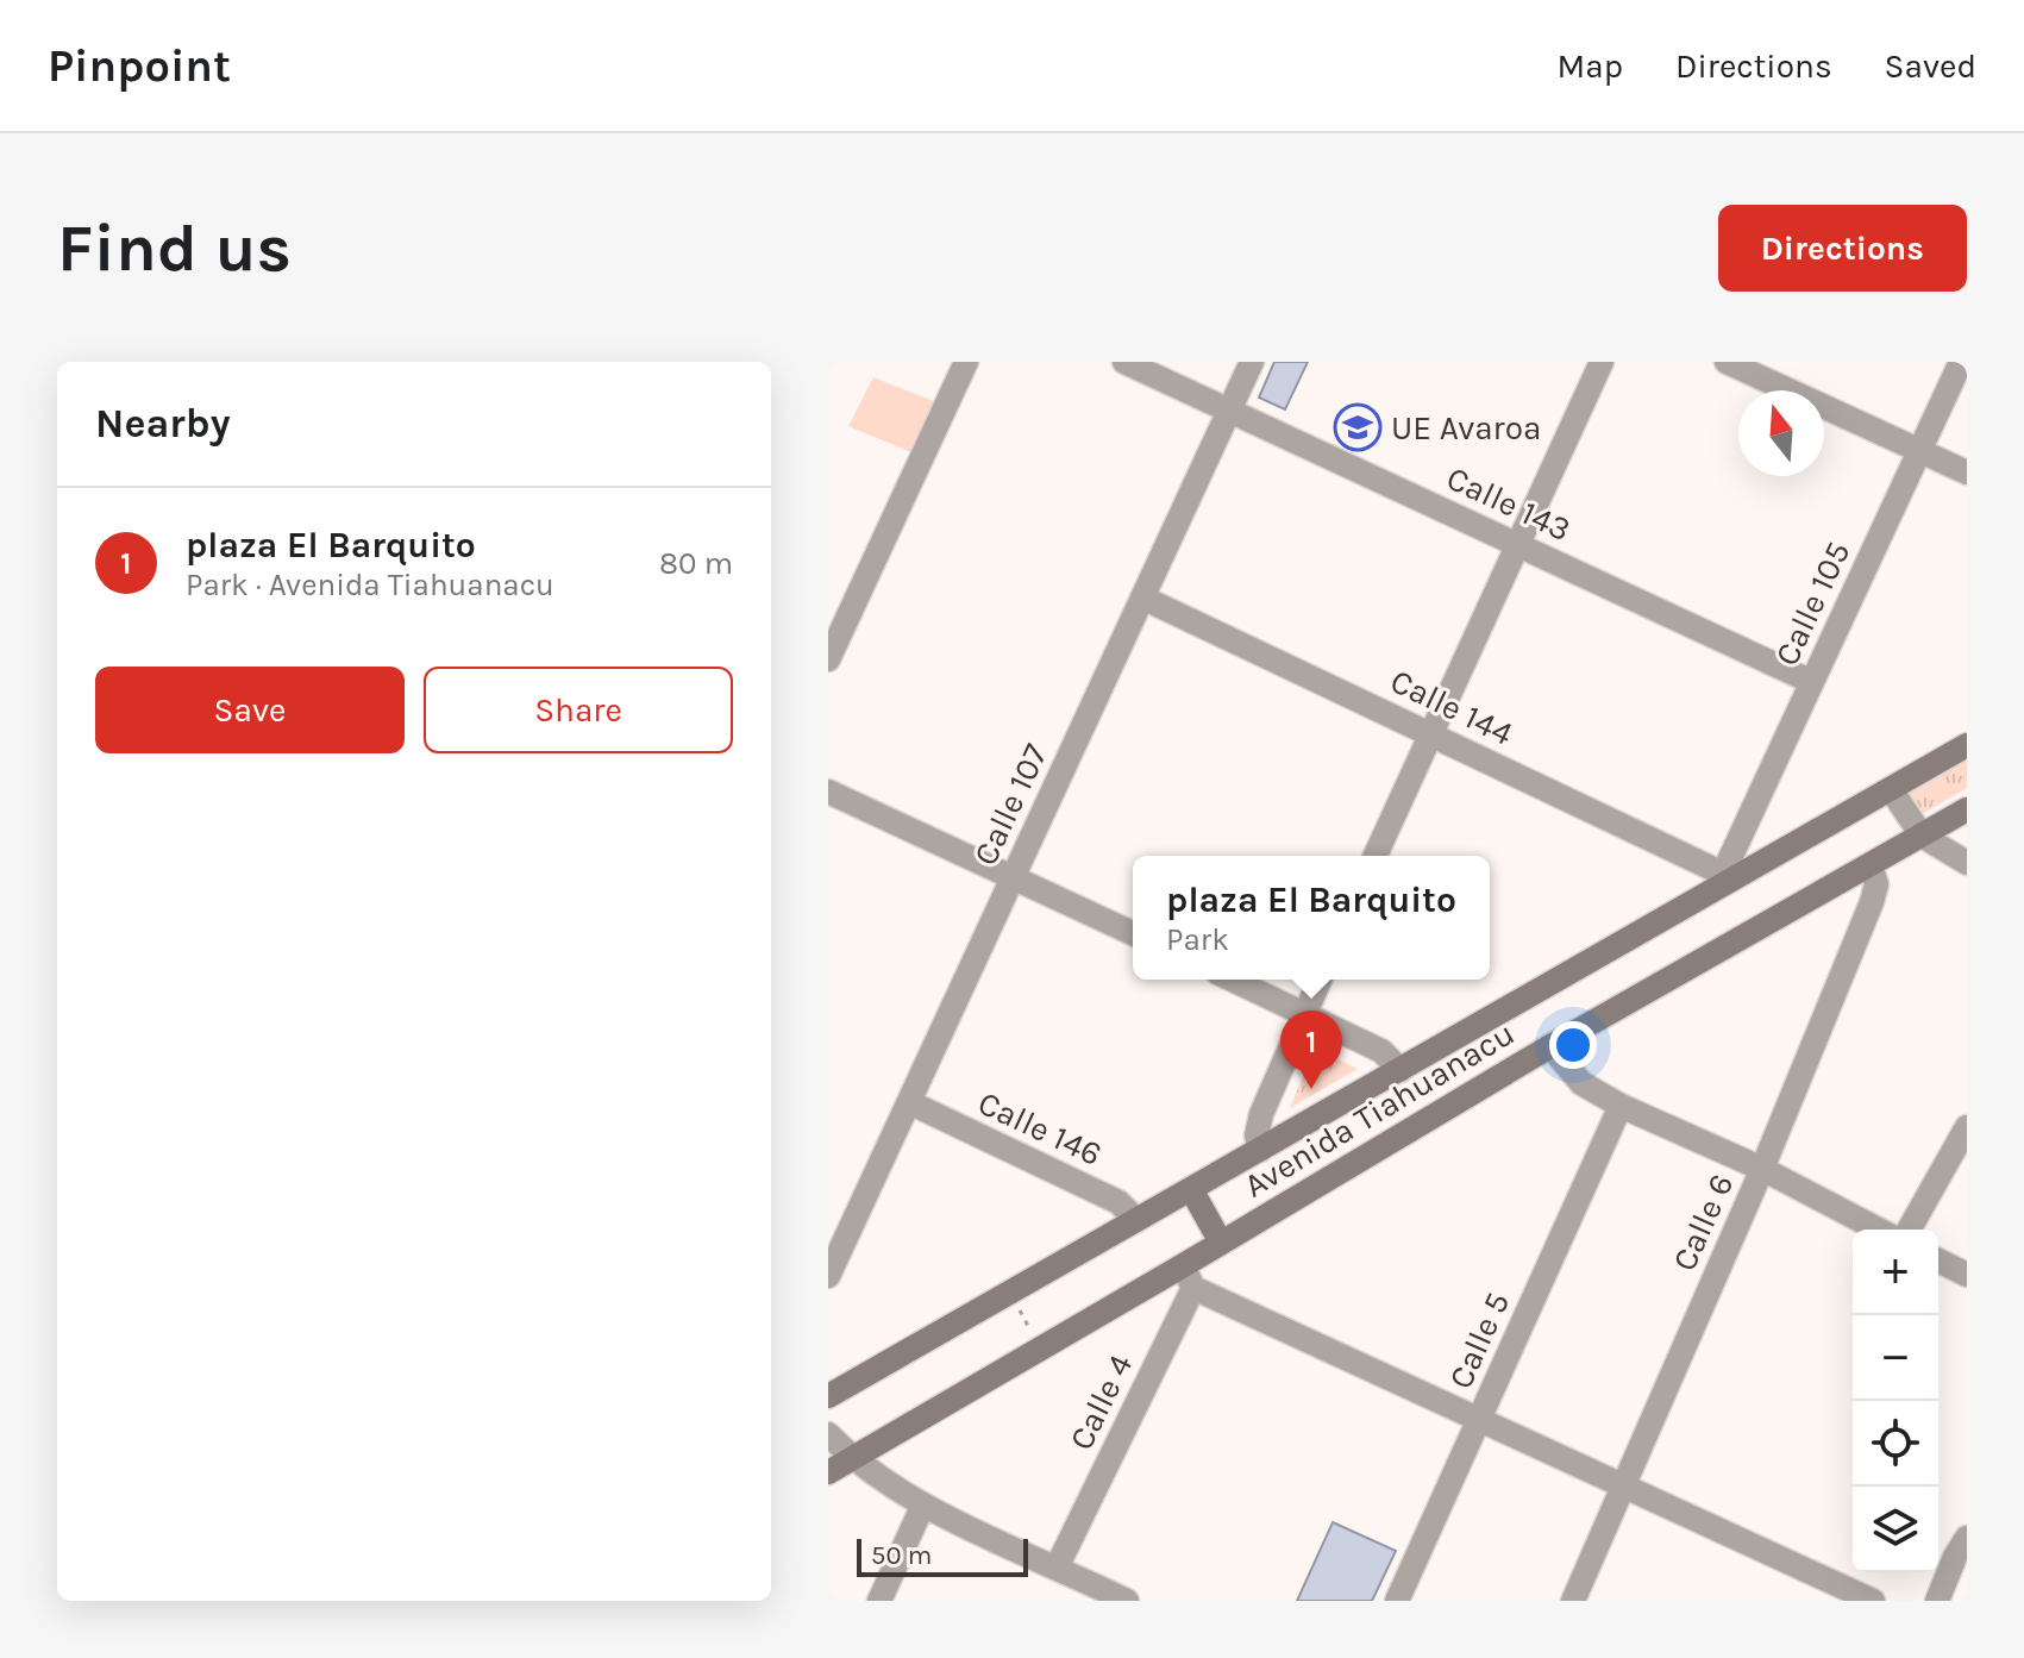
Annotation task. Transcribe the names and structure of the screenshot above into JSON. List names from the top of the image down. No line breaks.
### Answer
{"streets":{"main road":["Avenida Tiahuanacu"],"street":["Calle 143","Calle 105","Calle 144","Calle 107","Calle 146","Calle 6","Calle 5","Calle 4"]},"crossings":[["Calle 143","Calle 105"],["Calle 143","Calle 107"],["Calle 105","Calle 144"],["Calle 105","Avenida Tiahuanacu"],["Calle 144","Calle 107"],["Calle 144","Avenida Tiahuanacu"],["Calle 107","Calle 146"],["Avenida Tiahuanacu","Calle 146"],["Avenida Tiahuanacu","Calle 6"],["Avenida Tiahuanacu","Calle 4"]],"places":{"school or university":["UE Avaroa"]},"scale_bar":"50 m","north":"top","page":{"header":"Pinpoint","nav":["Map","Directions","Saved"],"buttons":["Directions",["Save","Share"]],"title":"Find us","heading":"Nearby","list":[{"mark":"1","name":"plaza El Barquito","note":"Park · Avenida Tiahuanacu","value":"80 m"}],"popup":["plaza El Barquito","Park"],"pins":"1","map_buttons":["+","−"],"scale":"50 m"}}
